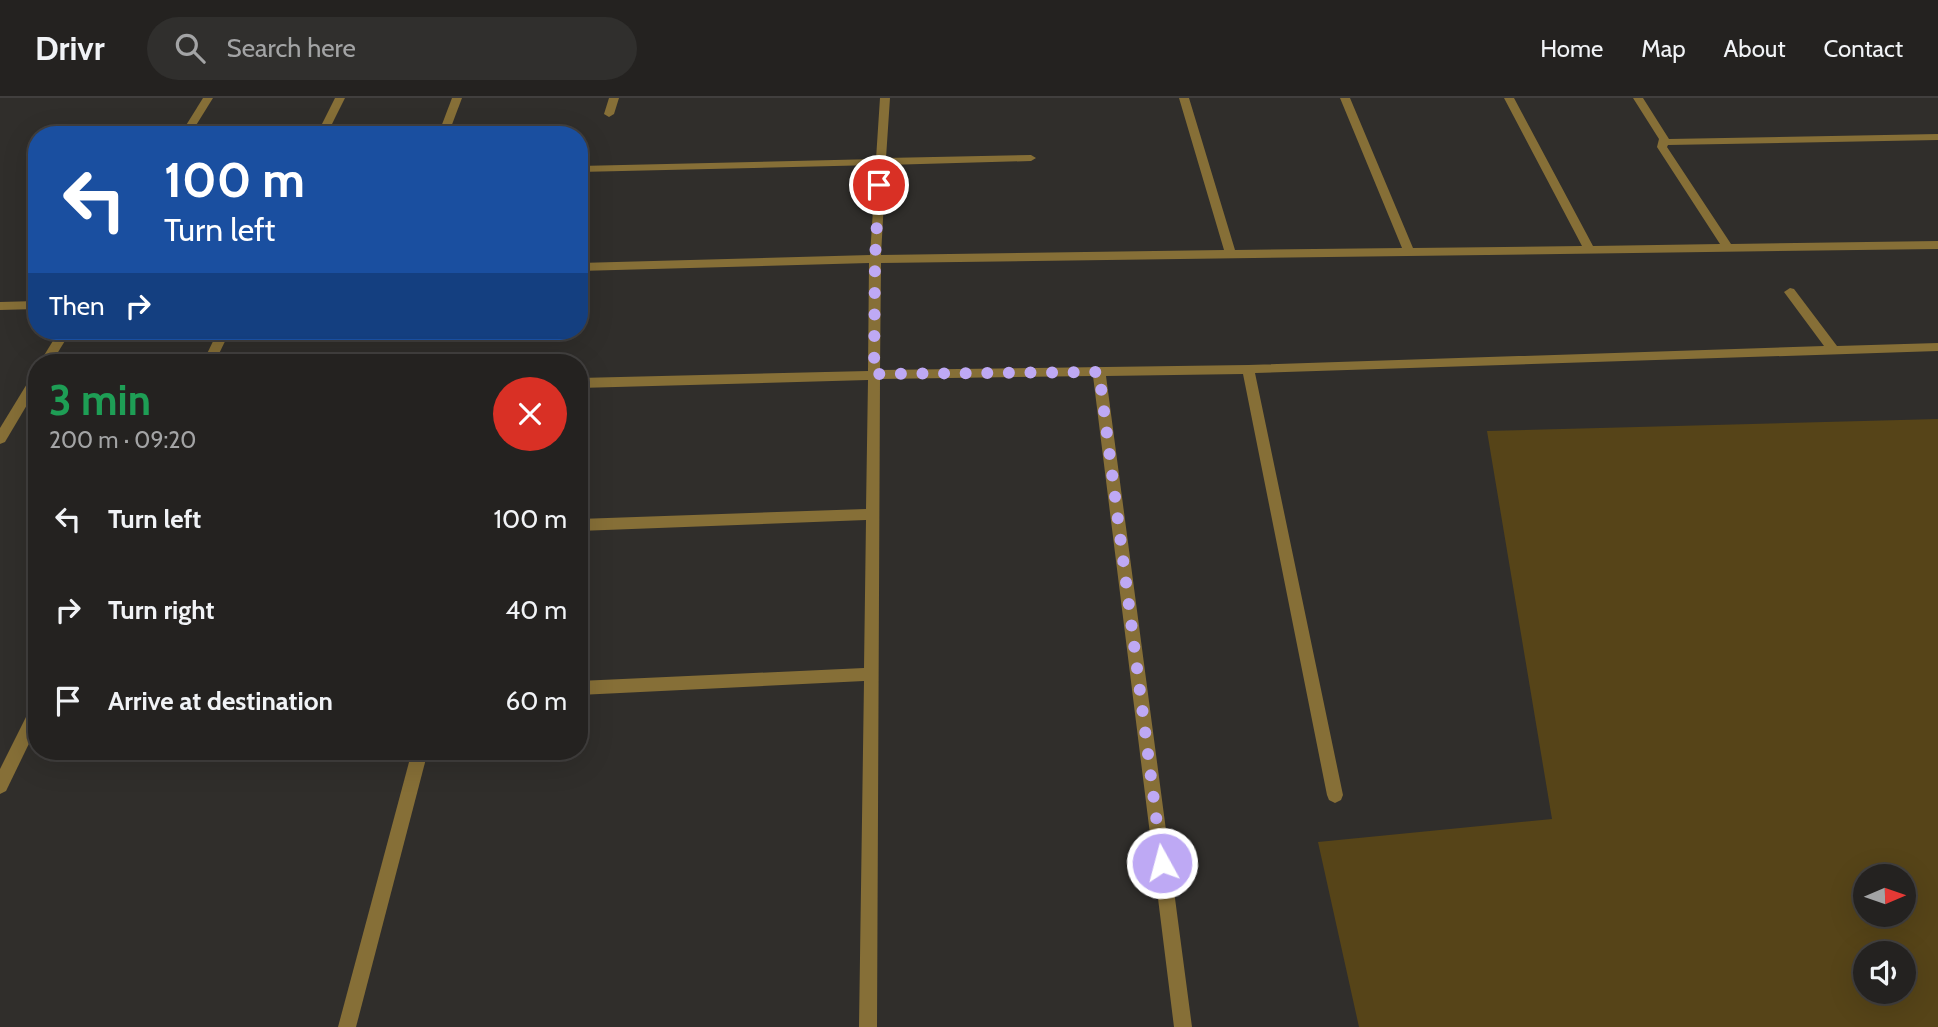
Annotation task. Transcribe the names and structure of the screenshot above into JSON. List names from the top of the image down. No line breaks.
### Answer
{"north":"right","page":{"header":"Drivr","search":"Search here","nav":["Home","Map","About","Contact"],"turn":["100 m","Turn left"],"then":"Then","heading":["3 min","200 m · 09:20"],"list":[{"name":"Turn left","value":"100 m"},{"name":"Turn right","value":"40 m"},{"name":"Arrive at destination","value":"60 m"}]}}
